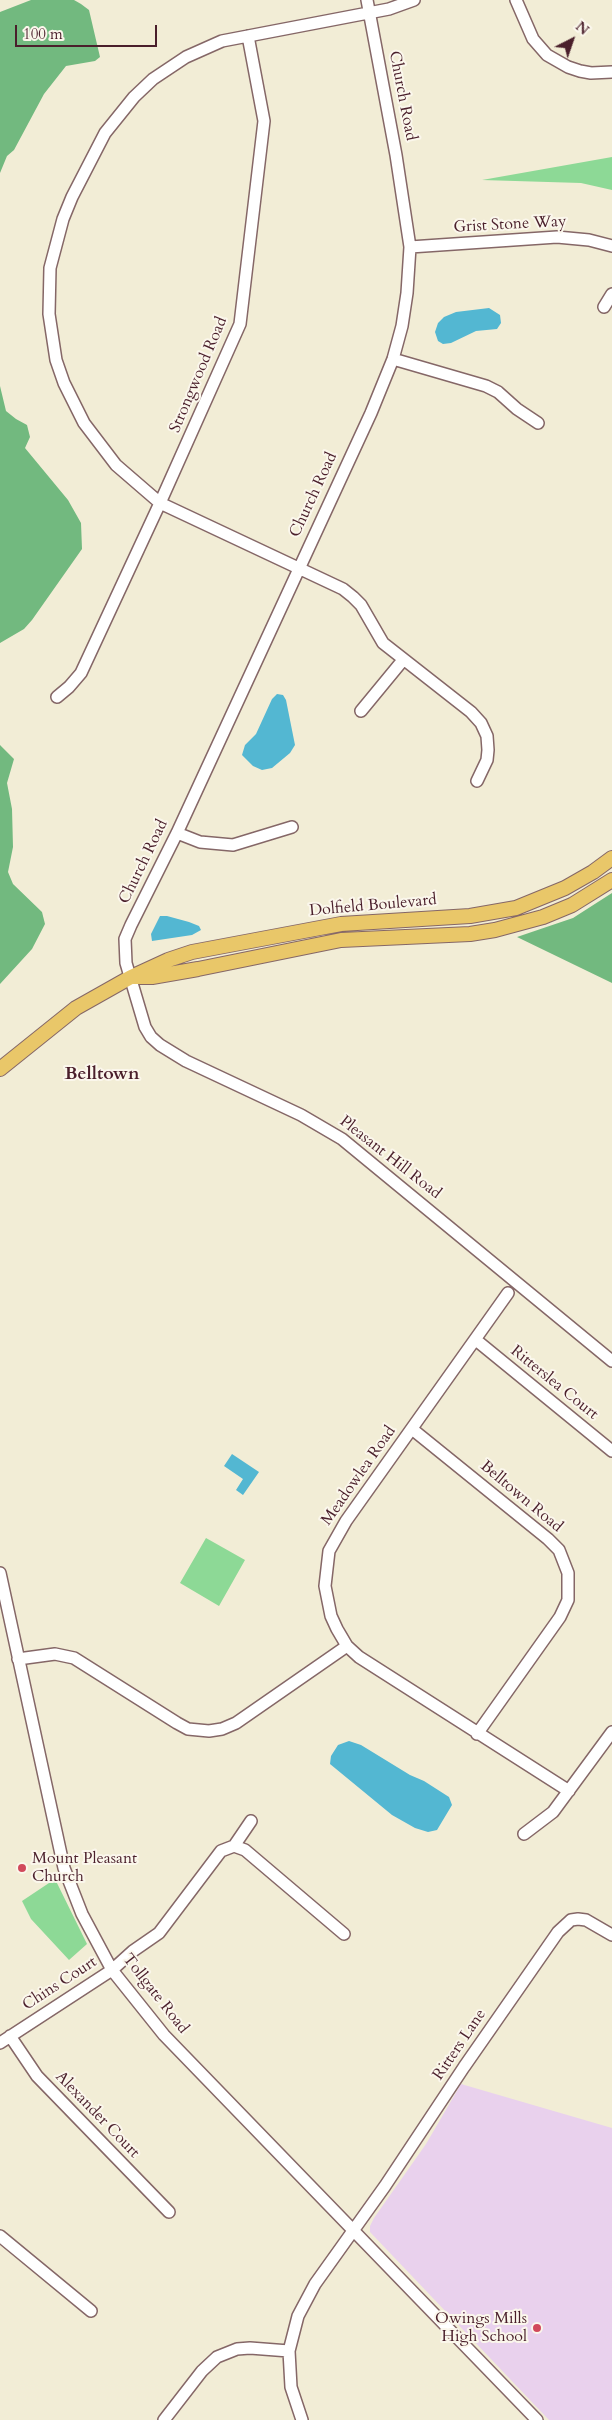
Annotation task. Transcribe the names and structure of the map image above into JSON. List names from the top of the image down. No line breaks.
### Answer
{"streets":{"main road":["Dolfield Boulevard"],"street":["Church Road","Grist Stone Way","Strongwood Road","Pleasant Hill Road","Ritterslea Court","Meadowlea Road","Belltown Road","Chins Court","Tollgate Road","Ritters Lane","Alexander Court"]},"crossings":[["Church Road","Grist Stone Way"],["Church Road","Dolfield Boulevard"],["Church Road","Pleasant Hill Road"],["Dolfield Boulevard","Pleasant Hill Road"],["Ritterslea Court","Meadowlea Road"],["Meadowlea Road","Belltown Road"],["Chins Court","Tollgate Road"],["Chins Court","Alexander Court"],["Tollgate Road","Ritters Lane"]],"districts":["Belltown"],"places":["Mount Pleasant Church","Owings Mills High School"],"scale_bar":"100 m","north":"top right"}
